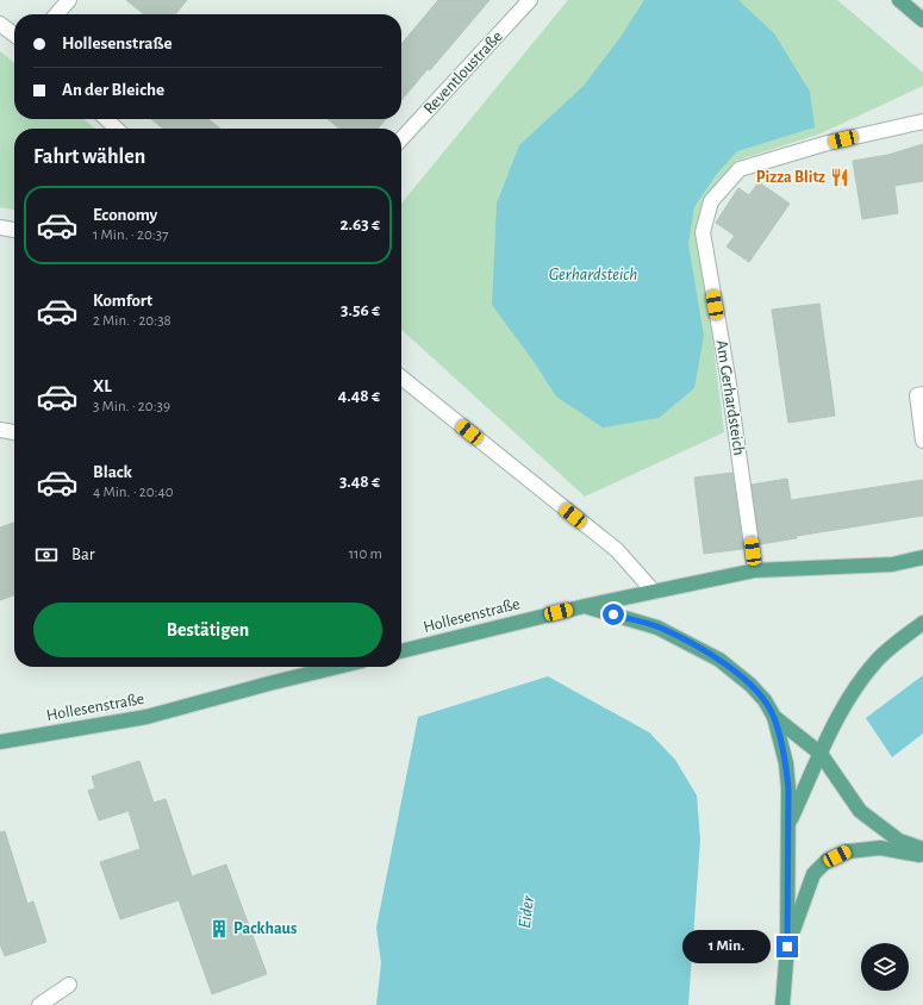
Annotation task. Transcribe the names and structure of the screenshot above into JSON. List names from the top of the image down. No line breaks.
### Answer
{"streets":{"main road":["Hollesenstraße"],"street":["Reventloustraße","Am Gerhardsteich"]},"crossings":[["Am Gerhardsteich","Hollesenstraße"]],"water":["Gerhardsteich","Eider"],"places":{"restaurant":["Pizza Blitz"],"building":["Packhaus"]},"page":{"banner":["Hollesenstraße","An der Bleiche"],"heading":"Fahrt wählen","list":[{"name":"Economy","note":"1 Min. · 20:37","value":"2.63 €"},{"name":"Komfort","note":"2 Min. · 20:38","value":"3.56 €"},{"name":"XL","note":"3 Min. · 20:39","value":"4.48 €"},{"name":"Black","note":"4 Min. · 20:40","value":"3.48 €"}],"pay":["Bar","110 m"],"buttons":"Bestätigen","bubble":"1 Min."}}
